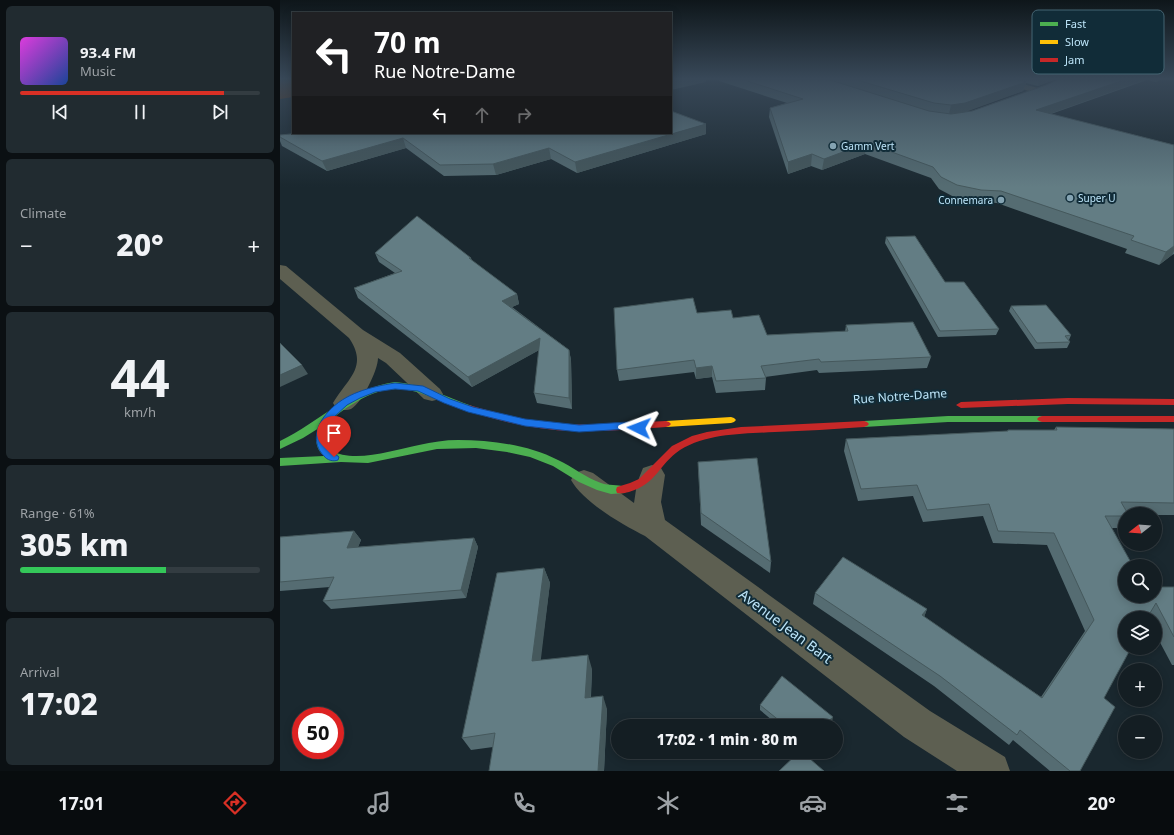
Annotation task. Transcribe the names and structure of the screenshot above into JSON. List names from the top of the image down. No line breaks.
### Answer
{"streets":{"main road":["Rue Notre-Dame"],"street":["Avenue Jean Bart"]},"crossings":[["Rue Notre-Dame","Avenue Jean Bart"]],"places":["Gamm Vert","Super U","Connemara"],"legend":["Fast","Slow","Jam"],"north":"left","page":{"turn":["70 m","Rue Notre-Dame"],"song":["93.4 FM","Music"],"tile":["Climate",["44","km/h"],["Range · 61%","305 km"],["Arrival","17:02"]],"heat":["−","20°","+"],"map_buttons":["+","−"],"limit":"50","trip":"17:02 · 1 min · 80 m","tabs":["17:01","20°"]}}
